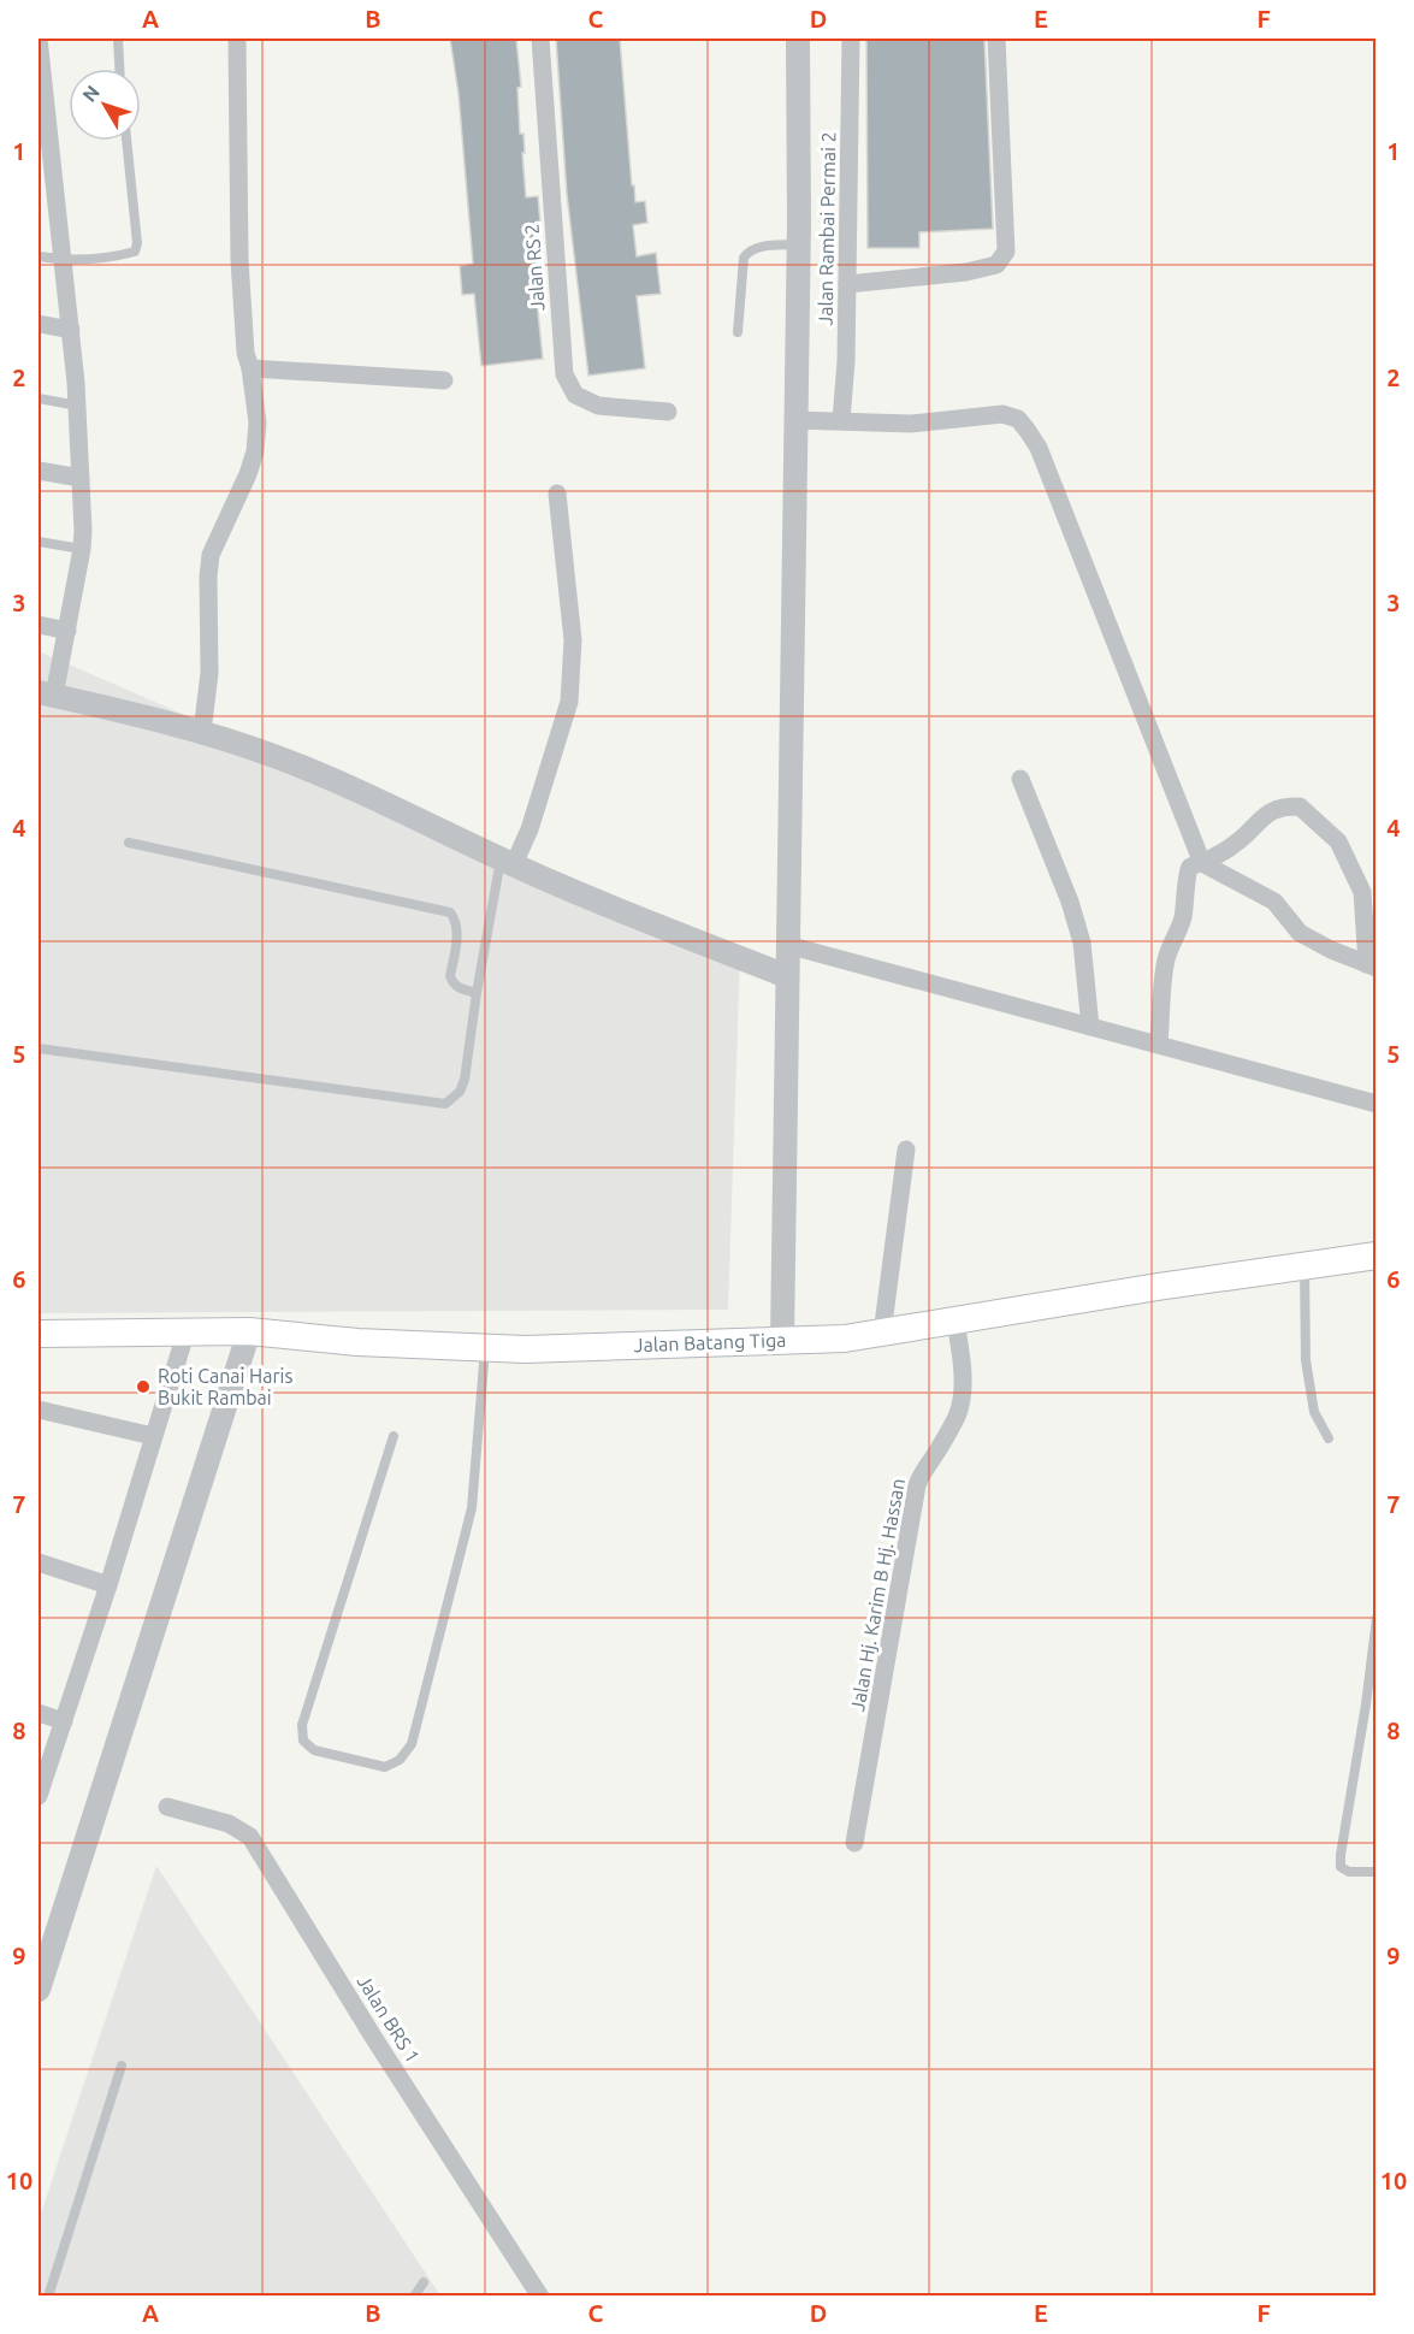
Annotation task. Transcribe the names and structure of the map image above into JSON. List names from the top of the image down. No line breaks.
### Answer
{"streets":{"main road":["Jalan Batang Tiga"],"street":["Jalan Rambai Permai 2","Jalan RS 2","Jalan Hj. Karim B Hj. Hassan","Jalan BRS 1"]},"crossings":[["Jalan Batang Tiga","Jalan Hj. Karim B Hj. Hassan"]],"places":["Roti Canai Haris Bukit Rambai"],"north":"top left","grid":{"columns":["A","B","C","D","E","F"],"rows":["1","2","3","4","5","6","7","8","9","10"]}}
